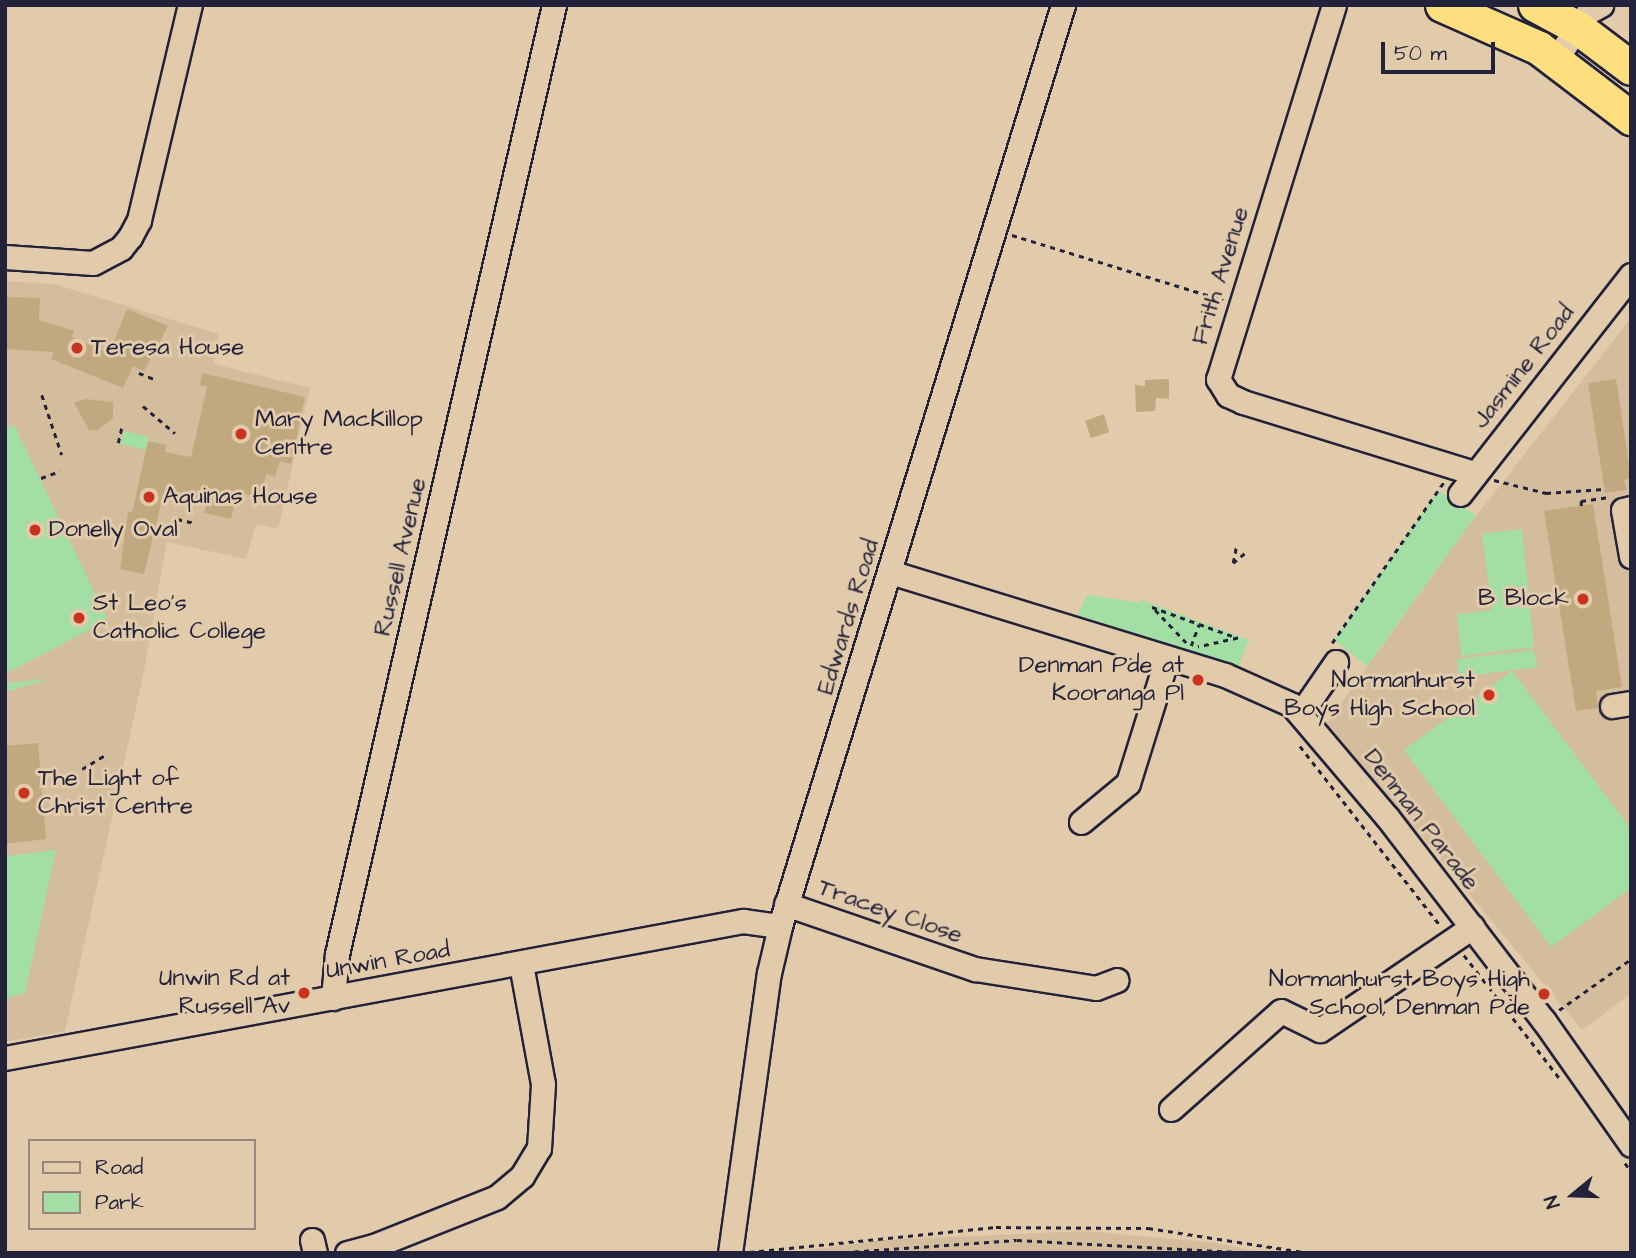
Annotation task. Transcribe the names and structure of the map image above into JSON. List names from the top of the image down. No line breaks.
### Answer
{"streets":{"street":["Frith Avenue","Jasmine Road","Russell Avenue","Edwards Road","Denman Parade","Tracey Close","Unwin Road"]},"crossings":[["Frith Avenue","Jasmine Road"],["Russell Avenue","Unwin Road"],["Edwards Road","Denman Parade"],["Edwards Road","Tracey Close"],["Edwards Road","Unwin Road"],["Tracey Close","Unwin Road"]],"places":["Teresa House","Mary MacKillop Centre","Aquinas House","Donelly Oval","B Block","St Leo's Catholic College","Denman Pde at Kooranga Pl","Normanhurst Boys High School","The Light of Christ Centre","Unwin Rd at Russell Av","Normanhurst Boys High School, Denman Pde"],"legend":["Road","Park"],"scale_bar":"50 m","north":"left"}
